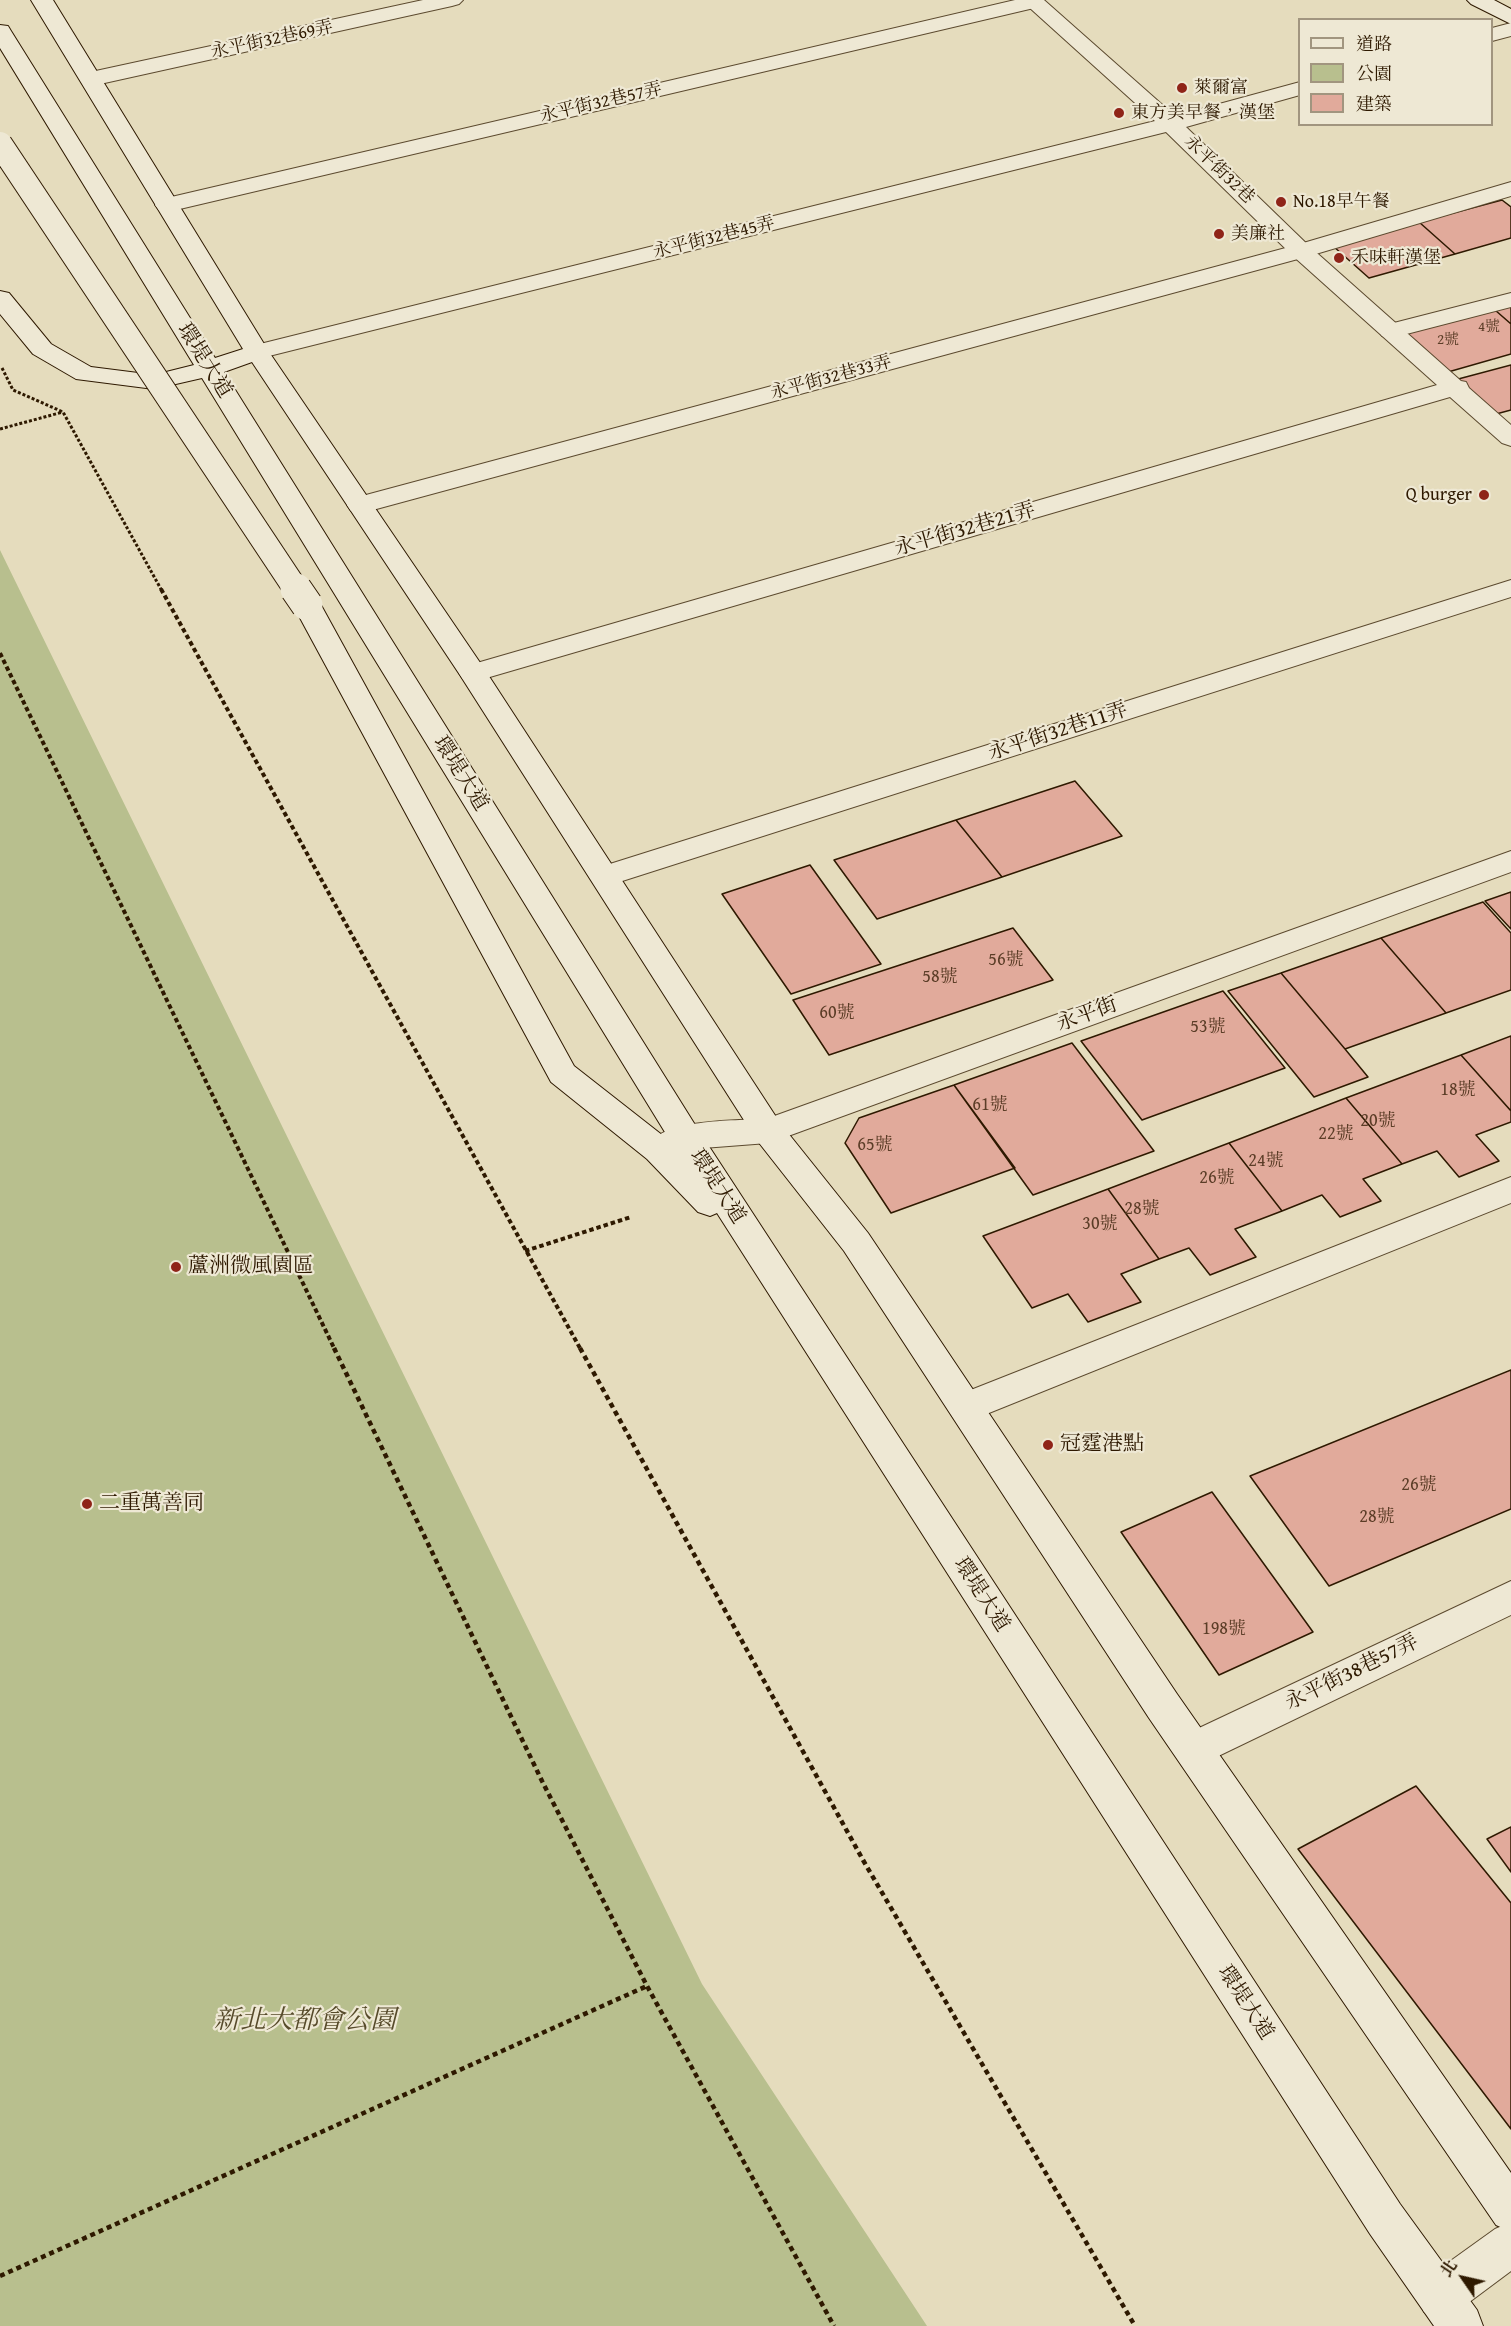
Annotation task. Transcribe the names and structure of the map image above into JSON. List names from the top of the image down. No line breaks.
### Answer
{"streets":{"street":["永平街32巷69弄","永平街32巷57弄","永平街32巷","永平街32巷45弄","環堤大道","永平街32巷33弄","永平街32巷21弄","永平街32巷11弄","永平街","永平街38巷57弄"]},"crossings":[["永平街32巷57弄","永平街32巷"],["永平街32巷","永平街32巷45弄"],["永平街32巷","永平街32巷33弄"],["永平街32巷","永平街32巷21弄"],["永平街32巷45弄","環堤大道"],["環堤大道","永平街"]],"parks":["新北大都會公園"],"places":["萊爾富","東方美早餐，漢堡","No.18早午餐","美廉社","禾味軒漢堡","Q burger","蘆洲微風園區","冠霆港點","二重萬善同"],"house_numbers":["4號","2號","56號","58號","60號","53號","18號","61號","20號","22號","65號","24號","26號","28號","30號","26號","28號","198號"],"legend":["道路","公園","建築"],"north":"top left"}
